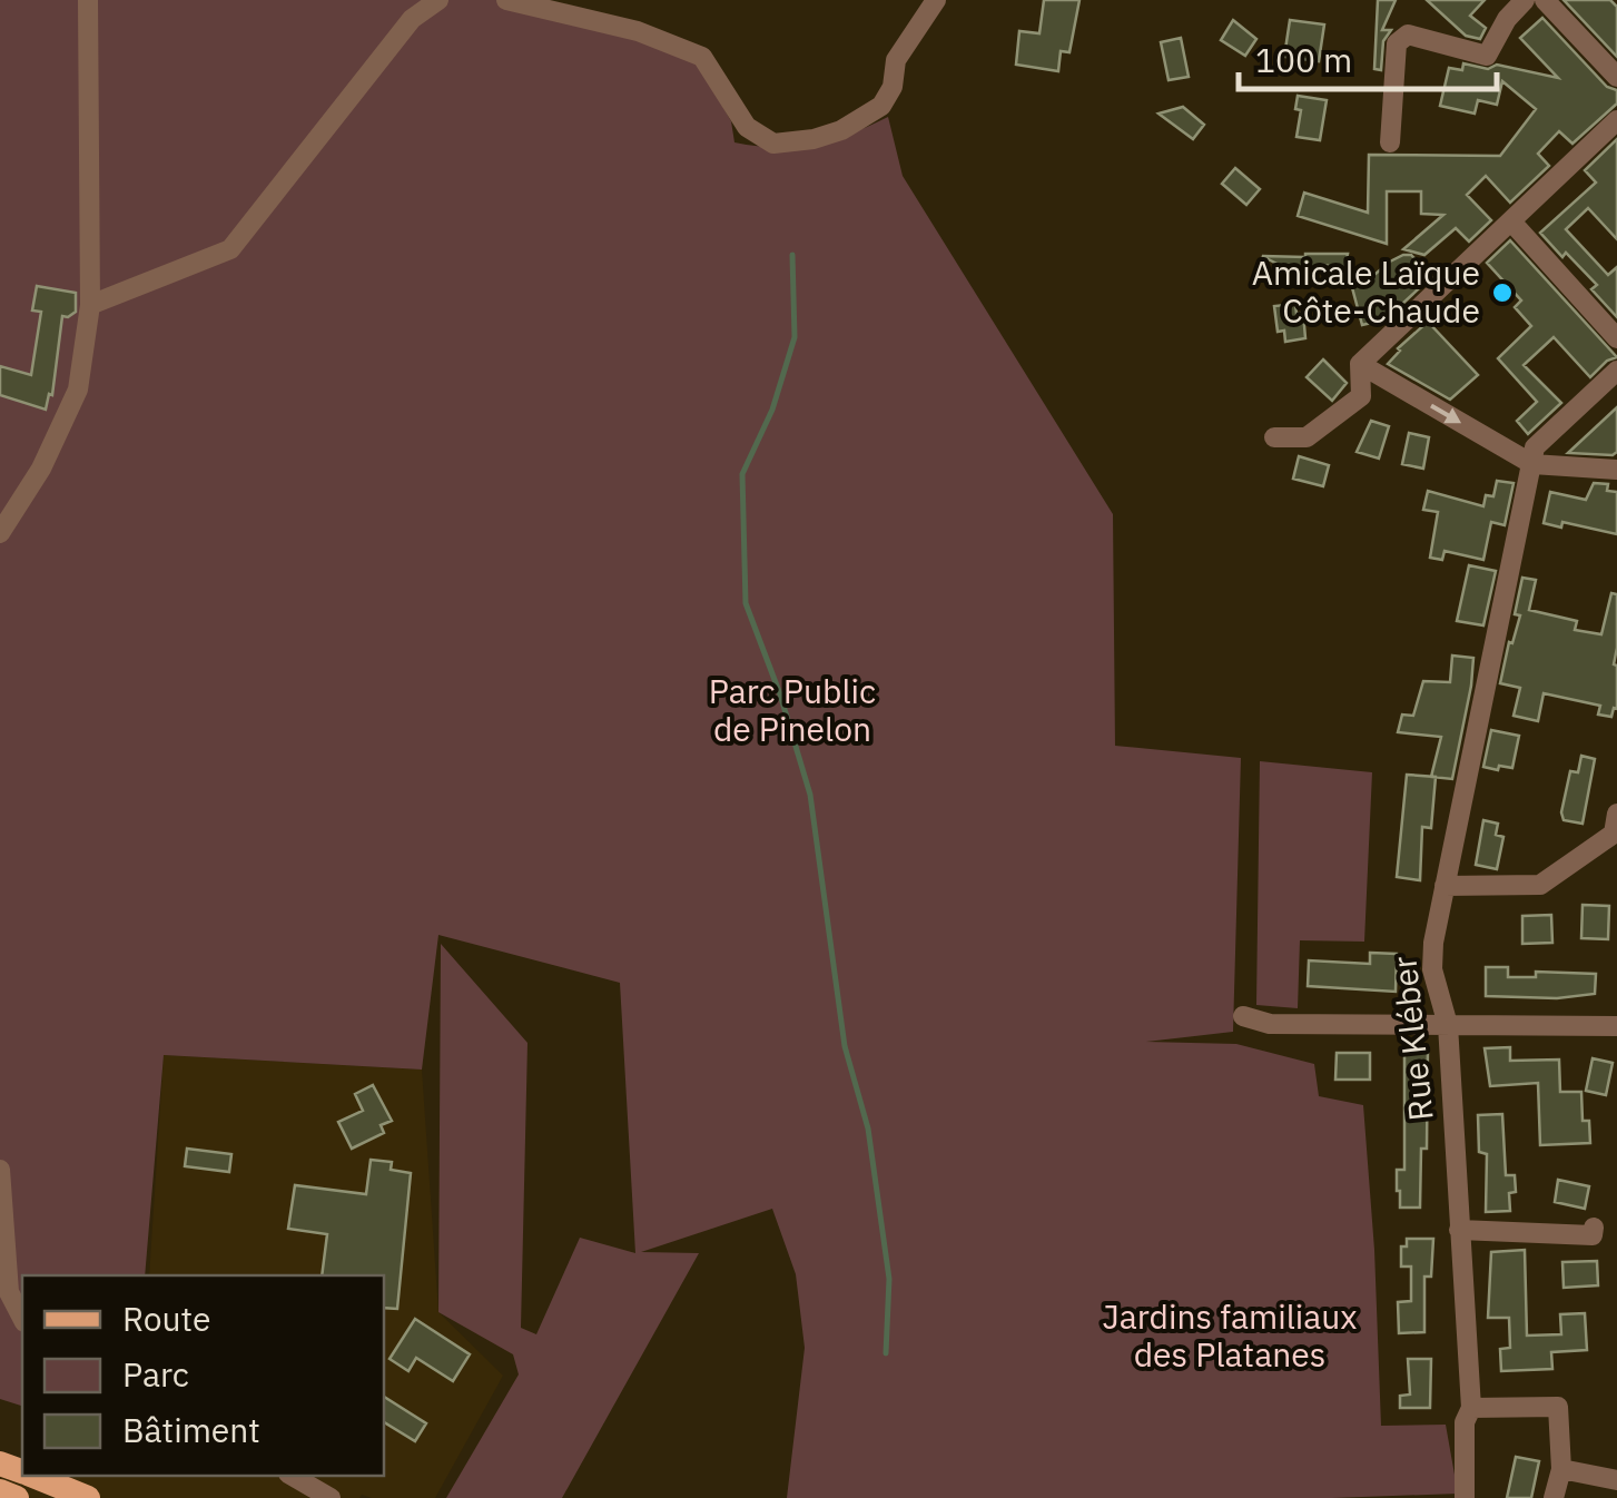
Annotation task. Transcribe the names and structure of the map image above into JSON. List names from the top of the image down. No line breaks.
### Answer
{"streets":{"street":["Rue Kléber"]},"parks":["Parc Public de Pinelon","Jardins familiaux des Platanes"],"places":["Amicale Laïque Côte-Chaude"],"legend":["Route","Parc","Bâtiment"],"scale_bar":"100 m"}
